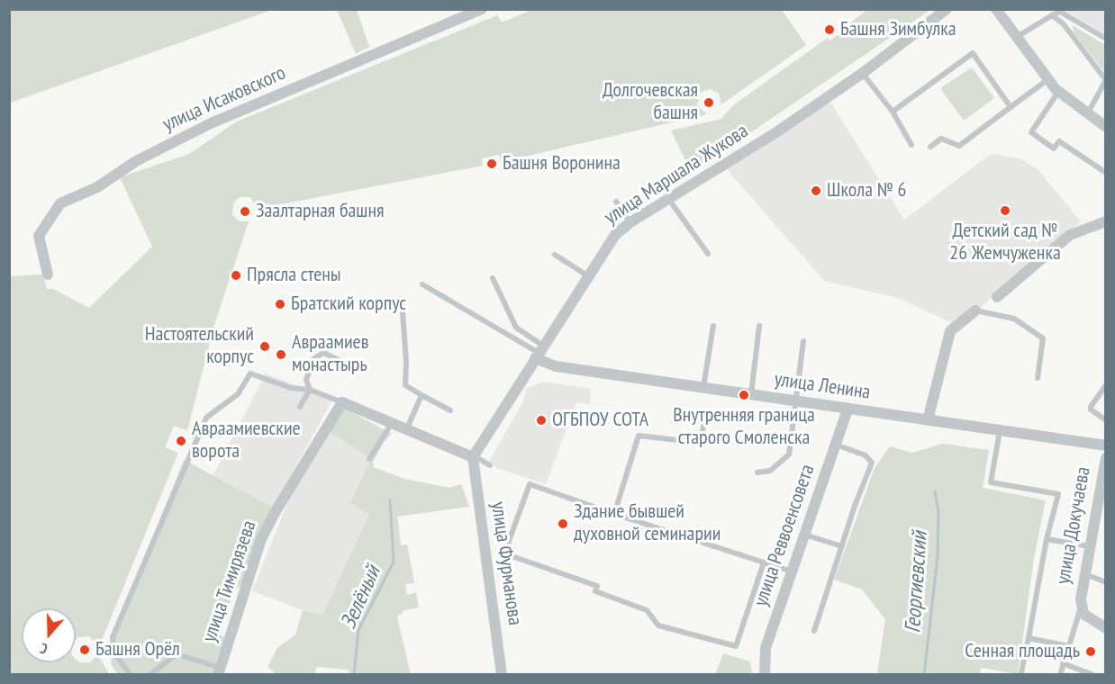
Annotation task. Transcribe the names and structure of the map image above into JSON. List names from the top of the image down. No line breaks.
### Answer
{"streets":{"street":["улица Исаковского","улица Маршала Жукова","улица Ленина","улица Докучаева","улица Реввоенсовета","улица Фурманова","улица Тимирязева"]},"crossings":[["улица Маршала Жукова","улица Ленина"],["улица Маршала Жукова","улица Фурманова"],["улица Ленина","улица Реввоенсовета"]],"water":["Георгиевский","Зелёный"],"places":["Башня Зимбулка","Долгочевская башня","Башня Воронина","Школа № 6","Детский сад № 26 Жемчуженка","Заалтарная башня","Прясла стены","Братский корпус","Настоятельский корпус","Авраамиев монастырь","Внутренняя граница старого Смоленска","ОГБПОУ СОТА","Авраамиевские ворота","Здание бывшей духовной семинарии","Башня Орёл","Сенная площадь"],"north":"bottom"}
